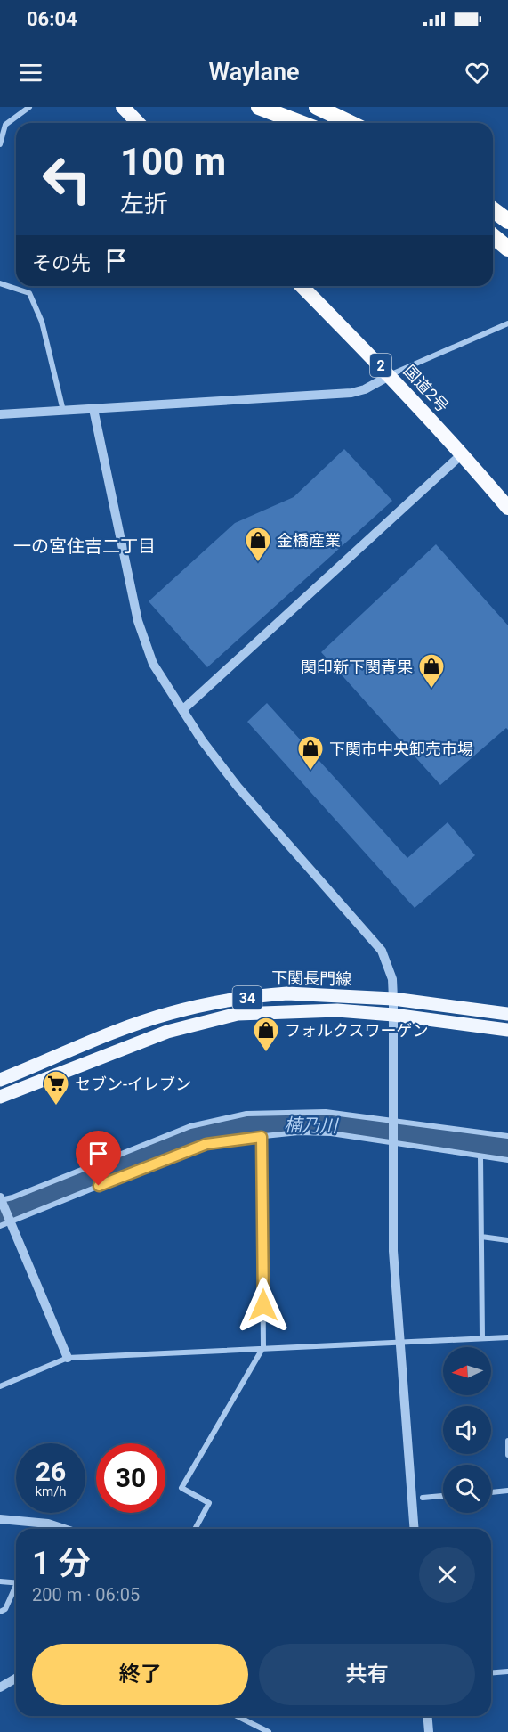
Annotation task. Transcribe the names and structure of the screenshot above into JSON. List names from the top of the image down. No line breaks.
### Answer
{"streets":{"highway":["2","国道2号"],"main road":["下関長門線","34"]},"districts":["一の宮住吉二丁目"],"water":["楠乃川"],"places":{"shop":["金橋産業","関印新下関青果","下関市中央卸売市場","フォルクスワーゲン"],"supermarket":["セブン-イレブン"]},"north":"left","page":{"status":"06:04","header":"Waylane","turn":["100 m","左折"],"then":"その先","speed":"26 km/h","limit":"30","heading":["1 分","200 m · 06:05"],"buttons":["終了","共有"]}}
